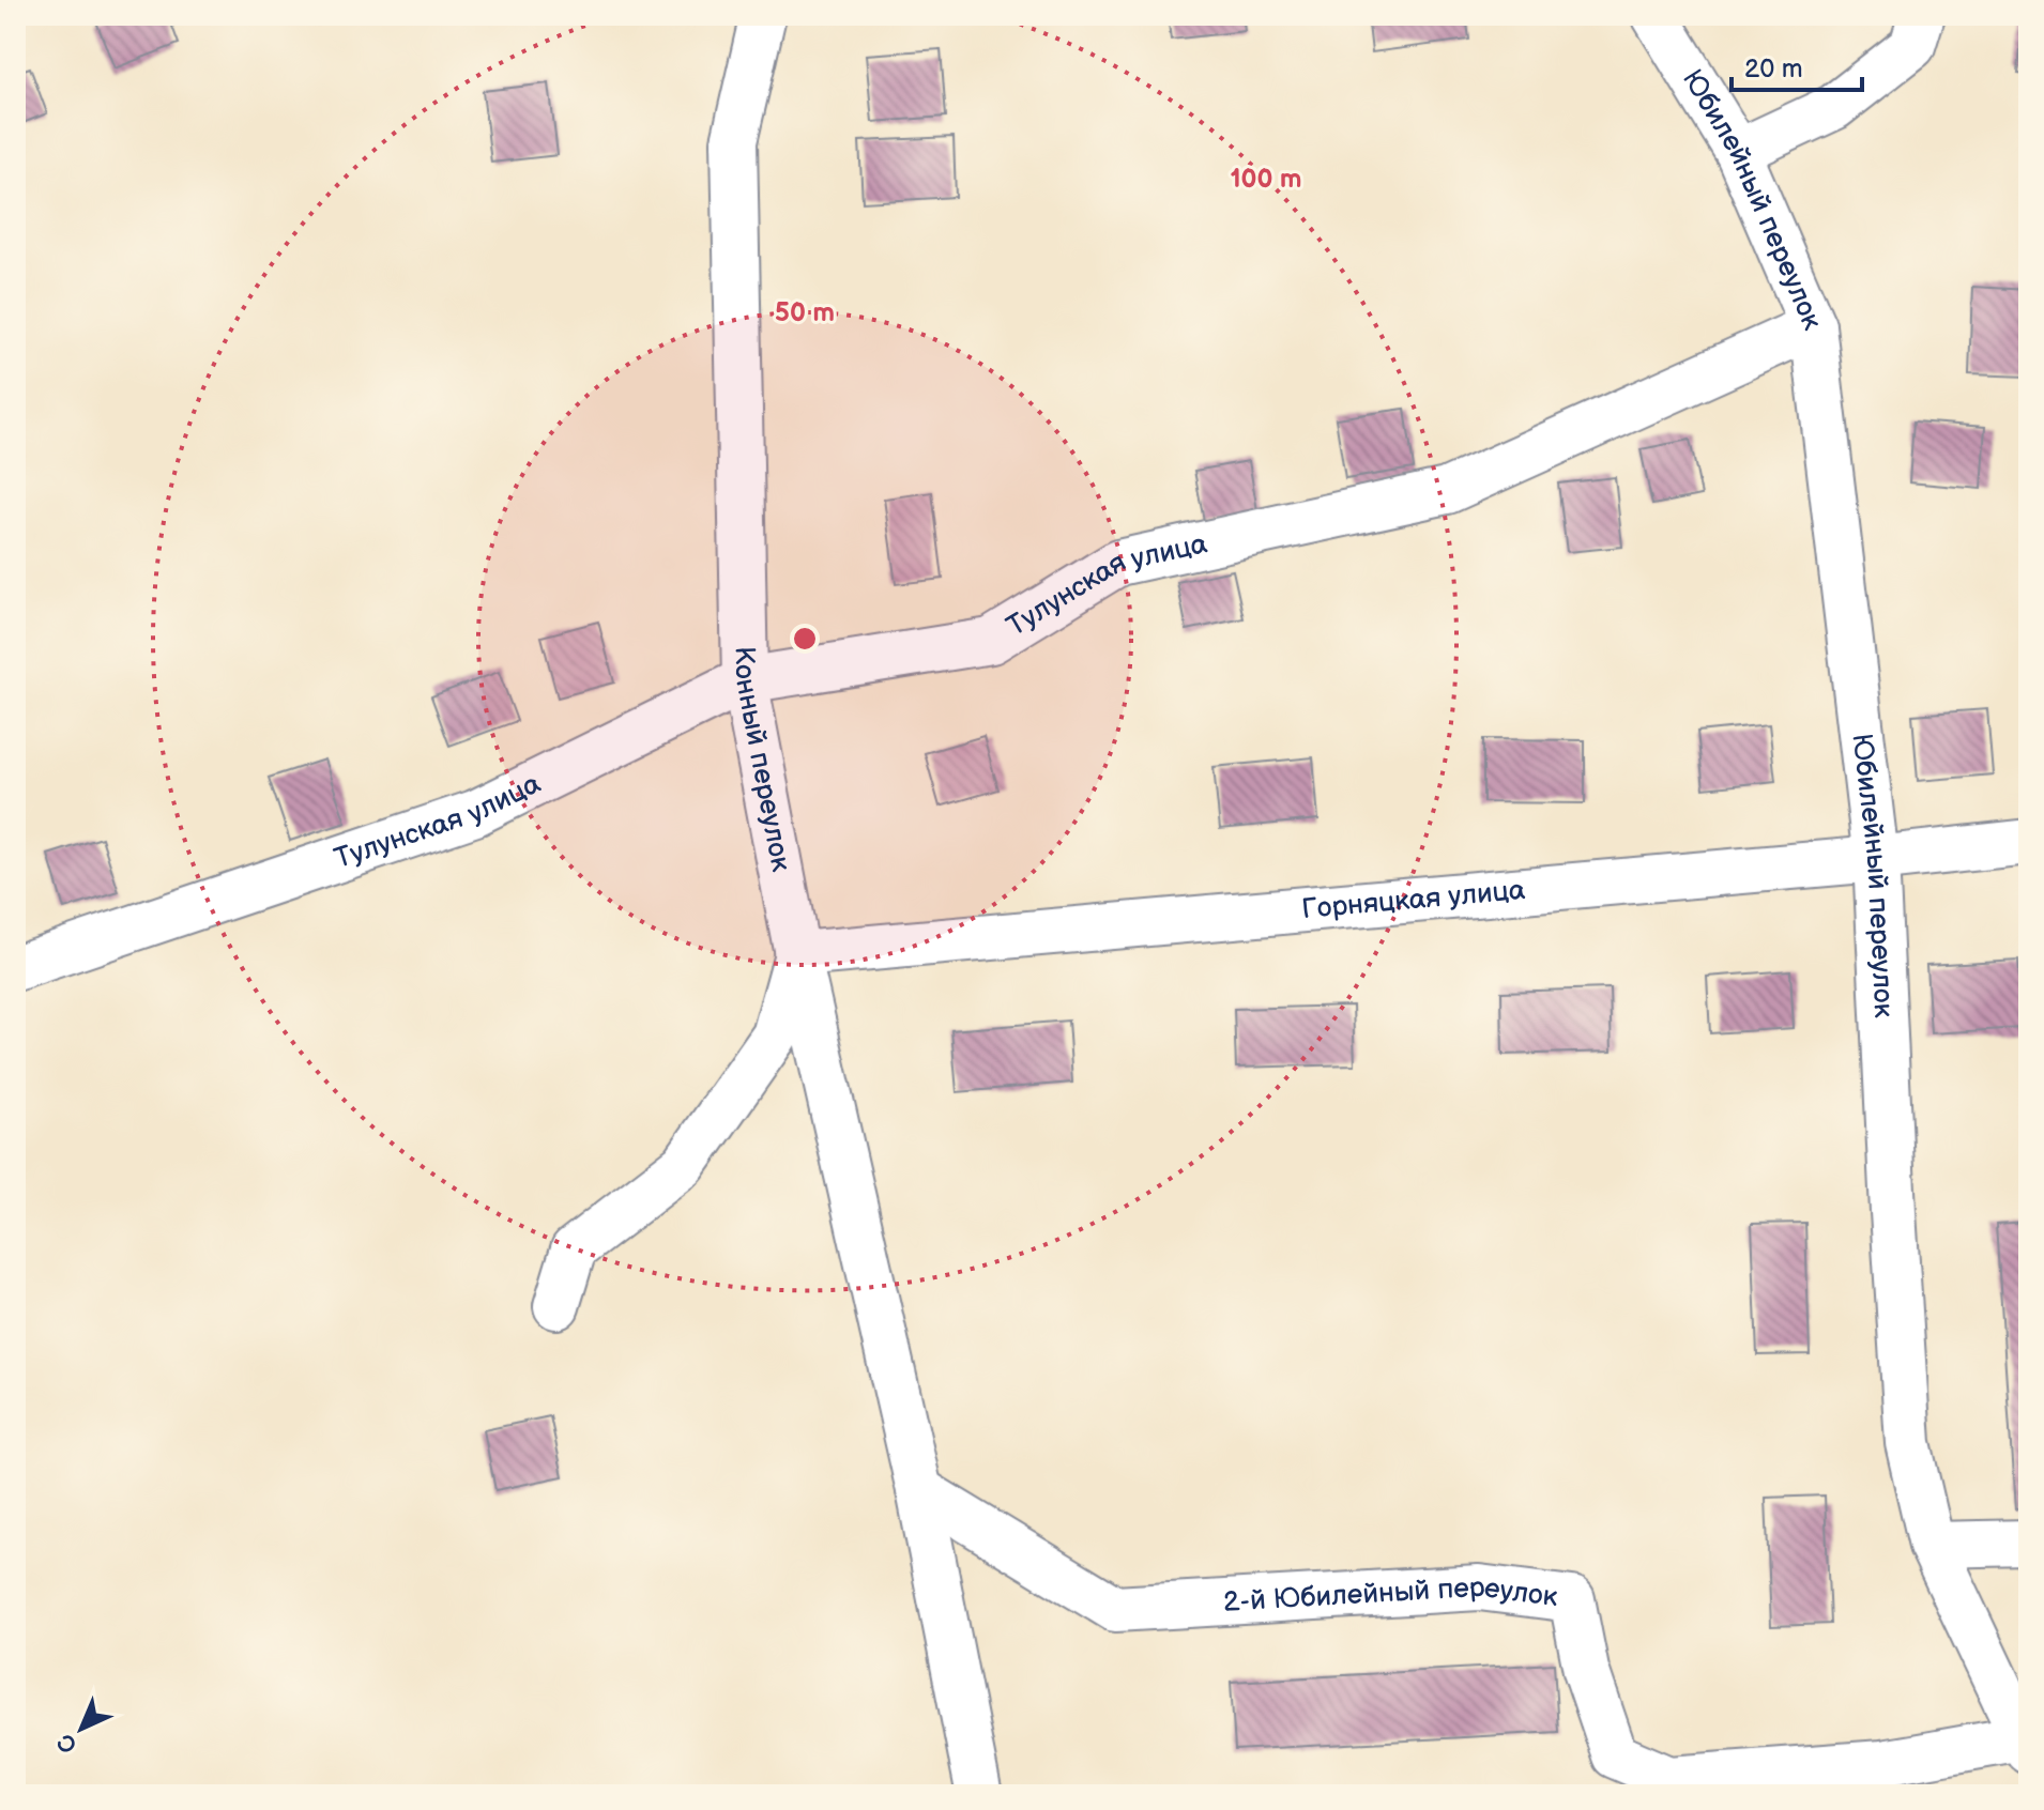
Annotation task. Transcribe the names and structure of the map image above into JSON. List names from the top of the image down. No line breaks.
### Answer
{"streets":{"street":["Юбилейный переулок","Тулунская улица","Конный переулок","Горняцкая улица","2-й Юбилейный переулок"]},"crossings":[["Юбилейный переулок","Тулунская улица"],["Юбилейный переулок","Горняцкая улица"],["Юбилейный переулок","2-й Юбилейный переулок"],["Тулунская улица","Конный переулок"],["Конный переулок","Горняцкая улица"],["Конный переулок","2-й Юбилейный переулок"]],"scale_bar":"20 m","north":"bottom left","rings":["100 m","50 m"]}
